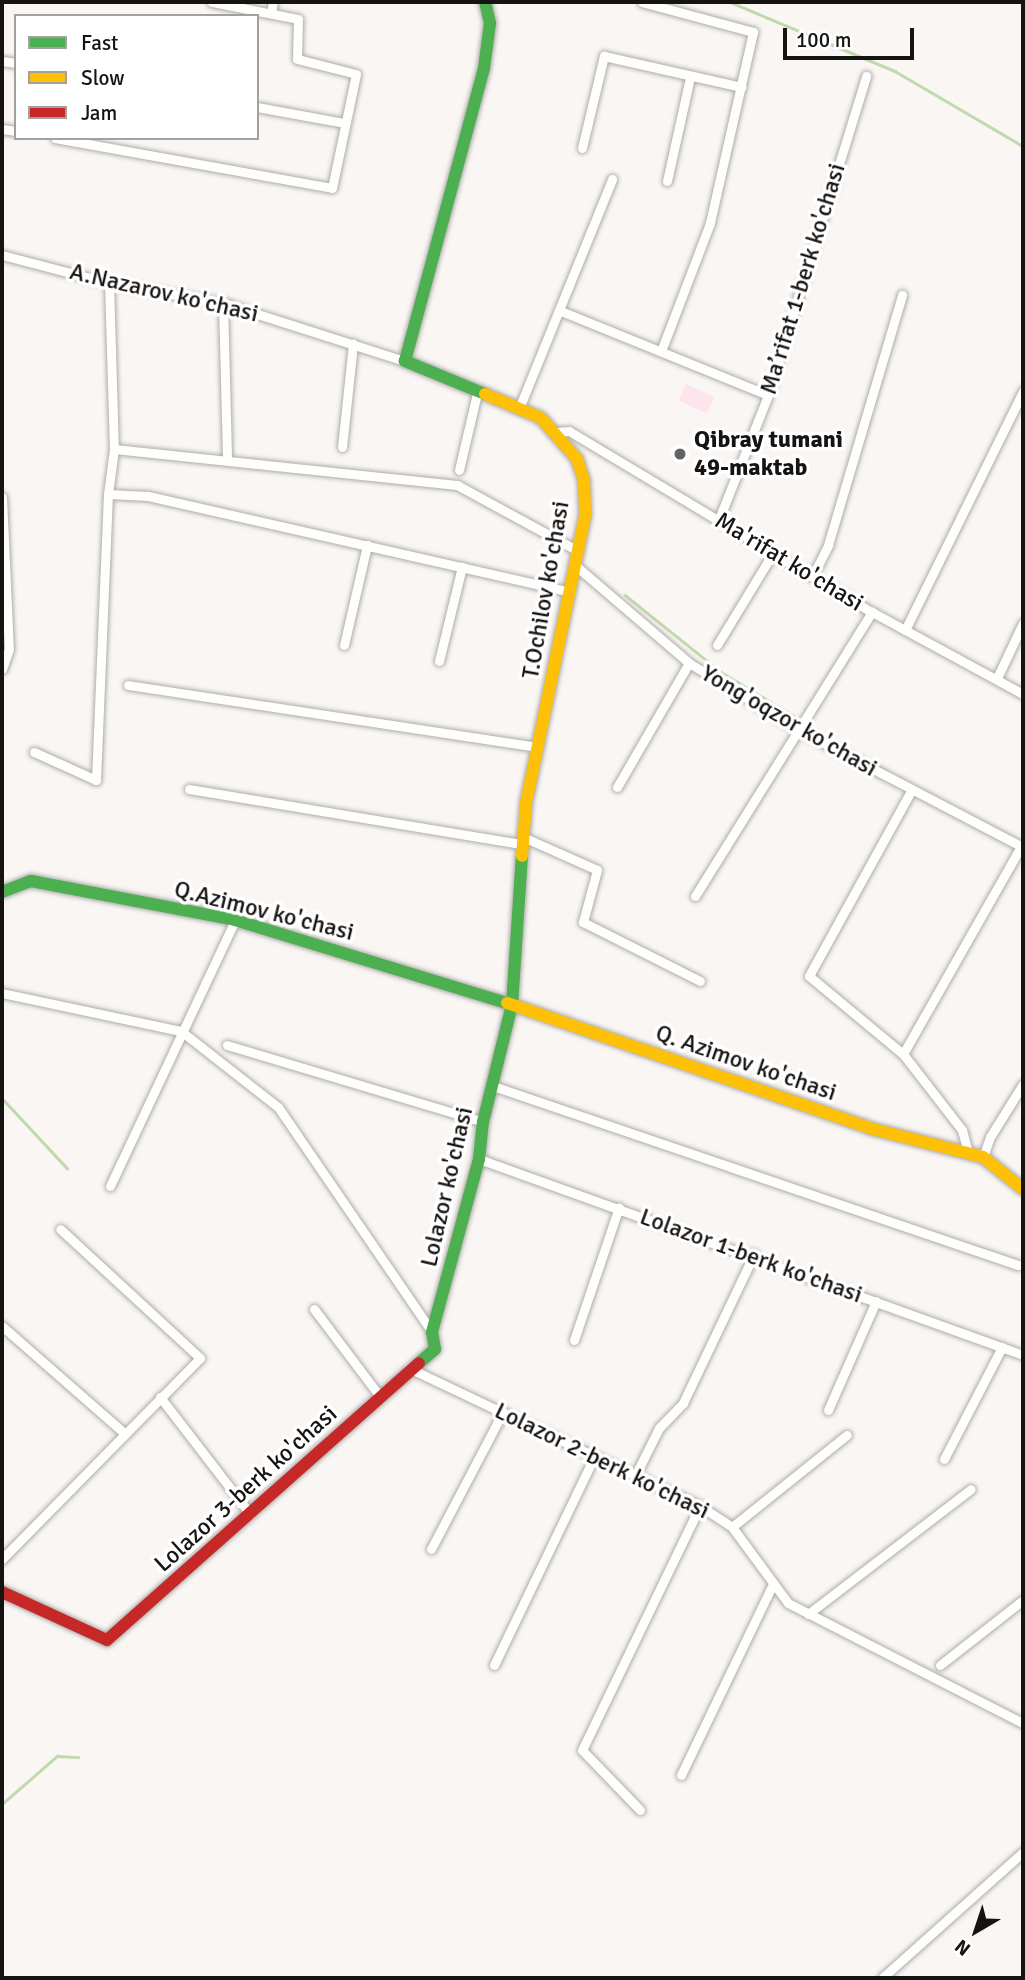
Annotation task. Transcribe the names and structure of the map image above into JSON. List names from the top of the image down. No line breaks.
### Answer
{"streets":{"main road":["T.Ochilov ko'chasi","Q.Azimov ko'chasi","Q. Azimov ko'chasi","Lolazor ko'chasi","Lolazor 3-berk ko'chasi"],"street":["Ma’rifat 1-berk ko'chasi","A.Nazarov ko'chasi","Ma'rifat ko'chasi","Yong'oqzor ko'chasi","Lolazor 1-berk ko'chasi","Lolazor 2-berk ko'chasi"]},"crossings":[["Ma’rifat 1-berk ko'chasi","Ma'rifat ko'chasi"],["A.Nazarov ko'chasi","T.Ochilov ko'chasi"],["Ma'rifat ko'chasi","T.Ochilov ko'chasi"],["T.Ochilov ko'chasi","Yong'oqzor ko'chasi"],["T.Ochilov ko'chasi","Q.Azimov ko'chasi"],["T.Ochilov ko'chasi","Q. Azimov ko'chasi"],["T.Ochilov ko'chasi","Lolazor ko'chasi"],["Q.Azimov ko'chasi","Q. Azimov ko'chasi"],["Q.Azimov ko'chasi","Lolazor ko'chasi"],["Q. Azimov ko'chasi","Lolazor ko'chasi"],["Lolazor ko'chasi","Lolazor 1-berk ko'chasi"],["Lolazor ko'chasi","Lolazor 2-berk ko'chasi"],["Lolazor ko'chasi","Lolazor 3-berk ko'chasi"],["Lolazor 2-berk ko'chasi","Lolazor 3-berk ko'chasi"]],"places":["Qibray tumani 49-maktab"],"legend":["Fast","Slow","Jam"],"scale_bar":"100 m","north":"bottom left"}
